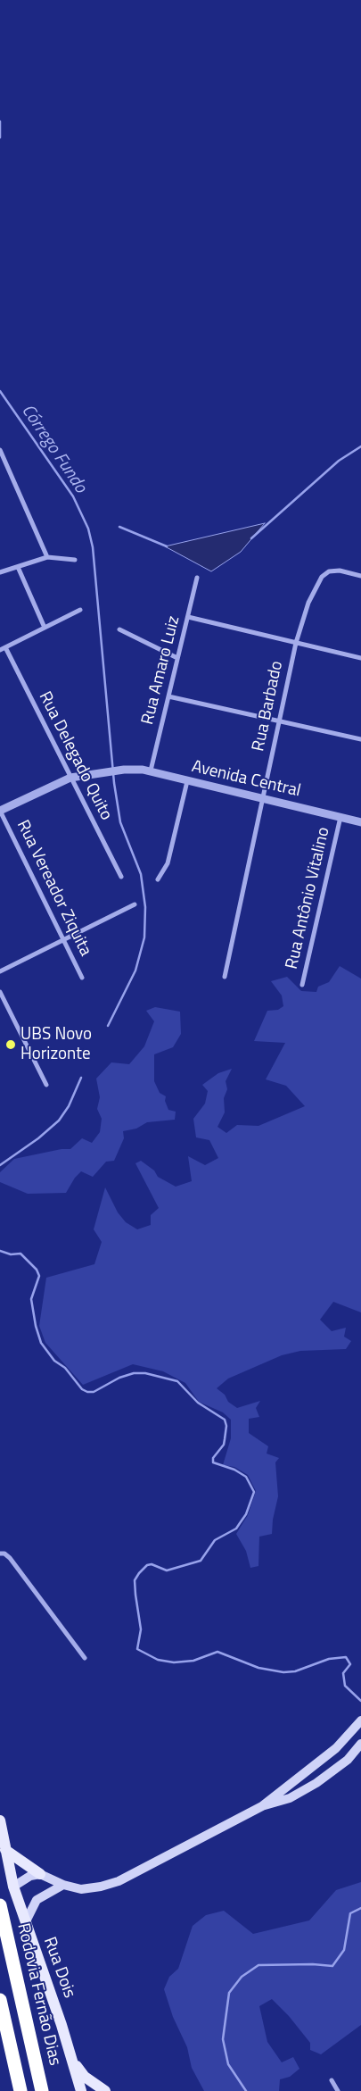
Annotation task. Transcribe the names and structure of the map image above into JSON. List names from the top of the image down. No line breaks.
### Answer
{"streets":{"highway":["Rodovia Fernão Dias"],"main road":["Rua Dois"],"street":["Rua Amaro Luiz","Rua Barbado","Rua Delegado Quito","Avenida Central","Rua Vereador Ziquita","Rua Antônio Vitalino"]},"crossings":[["Rua Amaro Luiz","Avenida Central"],["Rua Barbado","Avenida Central"],["Rua Delegado Quito","Avenida Central"],["Avenida Central","Rua Vereador Ziquita"],["Avenida Central","Rua Antônio Vitalino"]],"water":["Córrego Fundo"],"places":["UBS Novo Horizonte"]}
